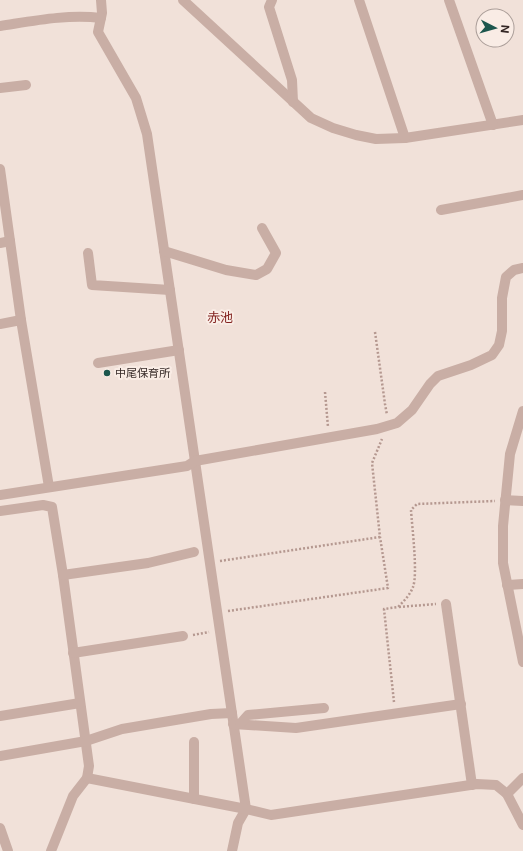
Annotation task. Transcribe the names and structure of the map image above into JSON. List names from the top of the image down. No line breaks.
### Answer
{"districts":["赤池"],"places":["中尾保育所"],"north":"right"}
